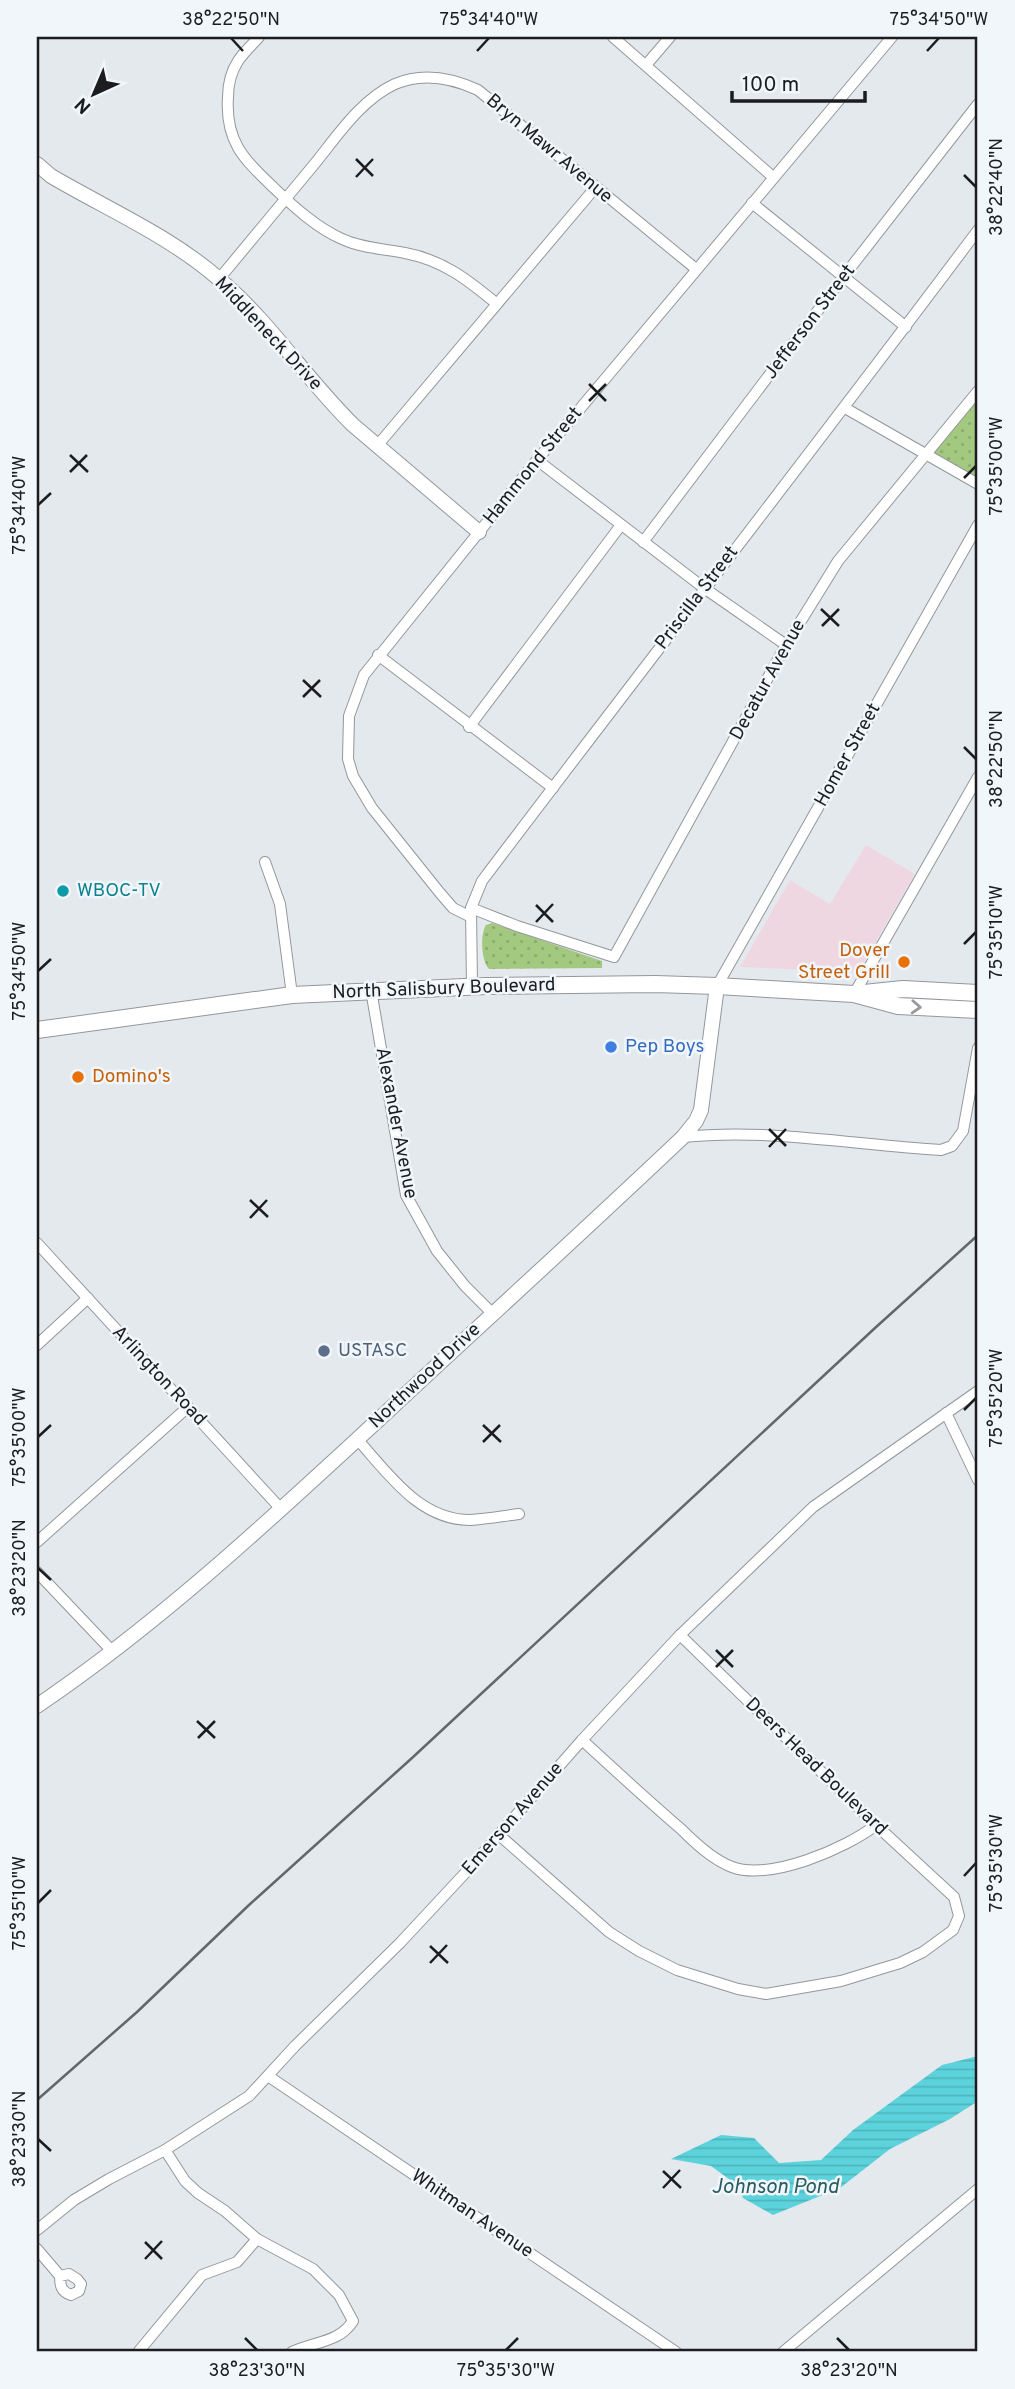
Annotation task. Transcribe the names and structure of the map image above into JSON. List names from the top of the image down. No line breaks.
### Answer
{"streets":{"main road":["North Salisbury Boulevard"],"street":["Bryn Mawr Avenue","Jefferson Street","Middleneck Drive","Hammond Street","Priscilla Street","Decatur Avenue","Homer Street","Alexander Avenue","Arlington Road","Northwood Drive","Deers Head Boulevard","Emerson Avenue","Whitman Avenue"]},"crossings":[["Bryn Mawr Avenue","Middleneck Drive"],["Bryn Mawr Avenue","Hammond Street"],["Middleneck Drive","Hammond Street"],["Hammond Street","Priscilla Street"],["Hammond Street","Decatur Avenue"],["Priscilla Street","North Salisbury Boulevard"],["Homer Street","North Salisbury Boulevard"],["Homer Street","Northwood Drive"],["North Salisbury Boulevard","Alexander Avenue"],["North Salisbury Boulevard","Northwood Drive"],["Alexander Avenue","Northwood Drive"],["Arlington Road","Northwood Drive"],["Deers Head Boulevard","Emerson Avenue"],["Emerson Avenue","Whitman Avenue"]],"water":["Johnson Pond"],"places":["WBOC-TV","Dover Street Grill","Pep Boys","Domino's","USTASC"],"scale_bar":"100 m","north":"bottom left","coordinates":["38°22'50\"N","75°34'40\"W","75°34'50\"W","38°22'40\"N","75°35'00\"W","75°35'10\"W","75°35'20\"W","38°23'20\"N","75°35'30\"W","38°23'30\"N"]}
